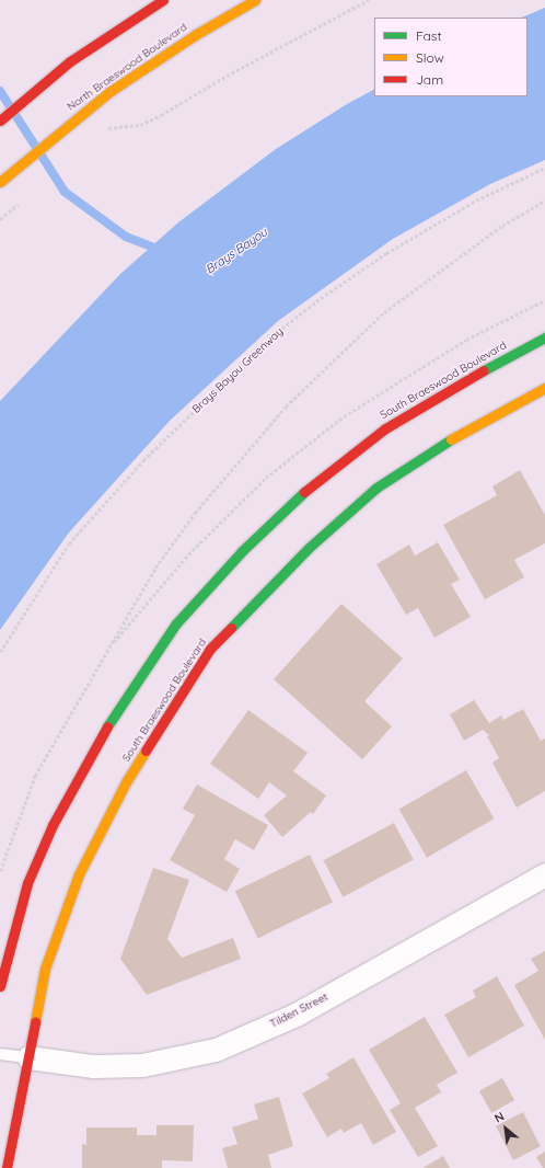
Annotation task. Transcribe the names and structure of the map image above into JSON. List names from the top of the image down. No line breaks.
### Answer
{"streets":{"main road":["North Braeswood Boulevard","South Braeswood Boulevard"],"street":["Tilden Street"],"path":["Brays Bayou Greenway"]},"crossings":[["South Braeswood Boulevard","Tilden Street"]],"water":["Brays Bayou"],"legend":["Fast","Slow","Jam"],"north":"top left"}
